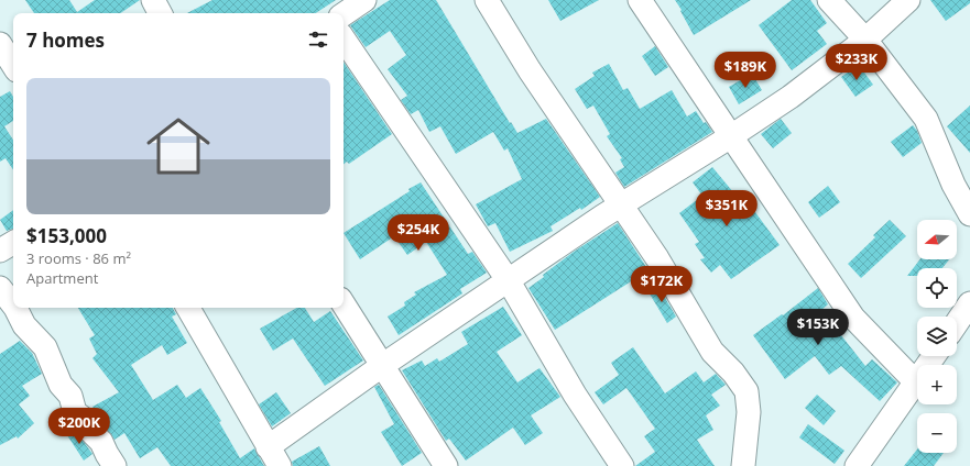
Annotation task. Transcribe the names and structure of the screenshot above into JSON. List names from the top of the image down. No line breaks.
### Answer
{"north":"left","page":{"heading":"7 homes","price":["$233K","$189K","$351K","$254K","$172K","$153K","$200K"],"list":[{"name":"$153,000","note":"3 rooms · 86 m² · Apartment"}],"map_buttons":["+","−"]}}
